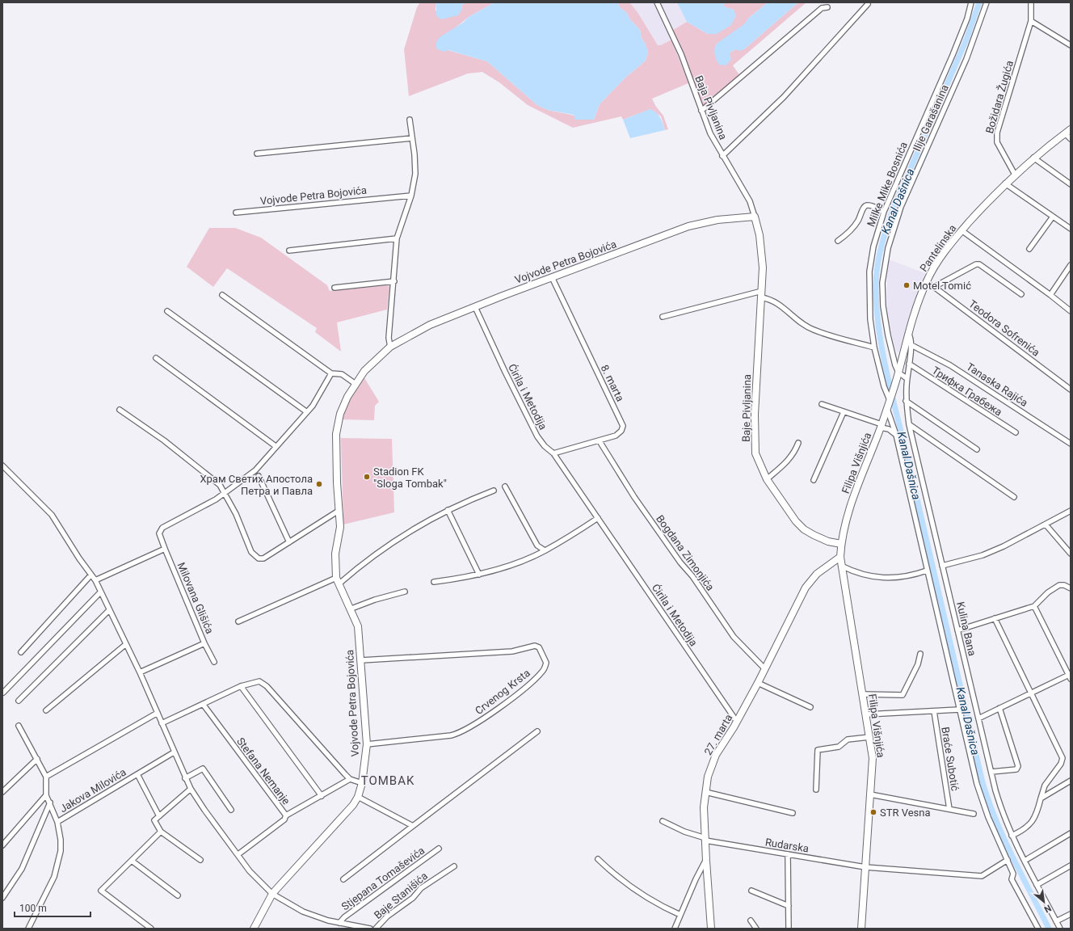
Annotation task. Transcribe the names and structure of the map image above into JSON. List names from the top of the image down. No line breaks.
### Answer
{"streets":{"street":["Božidara Žugića","Baja Pivljanina","Ilije Garašanina","Milke Mike Bosnića","Vojvode Petra Bojovića","Pantelinska","Teodora Sofrenića","8. marta","Tanaska Rajića","Трифка Грабежа","Ćirila i Metodija","Baje Pivljanina","Filipa Višnjića","Bogdana Zimonjića","Milovana Glišića","Kulina Bana","Crvenog Krsta","27. marta","Braće Subotić","Stefana Nemanje","Jakova Milovića","Rudarska","Stjepana Tomaševića","Baje Stanišića"]},"crossings":[["Božidara Žugića","Pantelinska"],["Baja Pivljanina","Vojvode Petra Bojovića"],["Baja Pivljanina","Baje Pivljanina"],["Ilije Garašanina","Pantelinska"],["Milke Mike Bosnića","Pantelinska"],["Milke Mike Bosnića","Filipa Višnjića"],["Vojvode Petra Bojovića","8. marta"],["Vojvode Petra Bojovića","Ćirila i Metodija"],["Vojvode Petra Bojovića","Baje Pivljanina"],["Vojvode Petra Bojovića","Crvenog Krsta"],["Vojvode Petra Bojovića","Baje Stanišića"],["Pantelinska","Teodora Sofrenića"],["Pantelinska","Filipa Višnjića"],["Pantelinska","Kulina Bana"],["8. marta","Ćirila i Metodija"],["8. marta","Bogdana Zimonjića"],["Tanaska Rajića","Kulina Bana"],["Трифка Грабежа","Kulina Bana"],["Ćirila i Metodija","27. marta"],["Baje Pivljanina","Filipa Višnjića"],["Filipa Višnjića","27. marta"],["Filipa Višnjića","Rudarska"],["Bogdana Zimonjića","27. marta"],["27. marta","Rudarska"],["Stjepana Tomaševića","Baje Stanišića"]],"districts":["TOMBAK"],"water":["Kanal Dašnica"],"places":["Motel Tomić","Stadion FK \"Sloga Tombak\"","Храм Светих Апостола Петра и Павла","STR Vesna"],"scale_bar":"100 m","north":"bottom right"}
